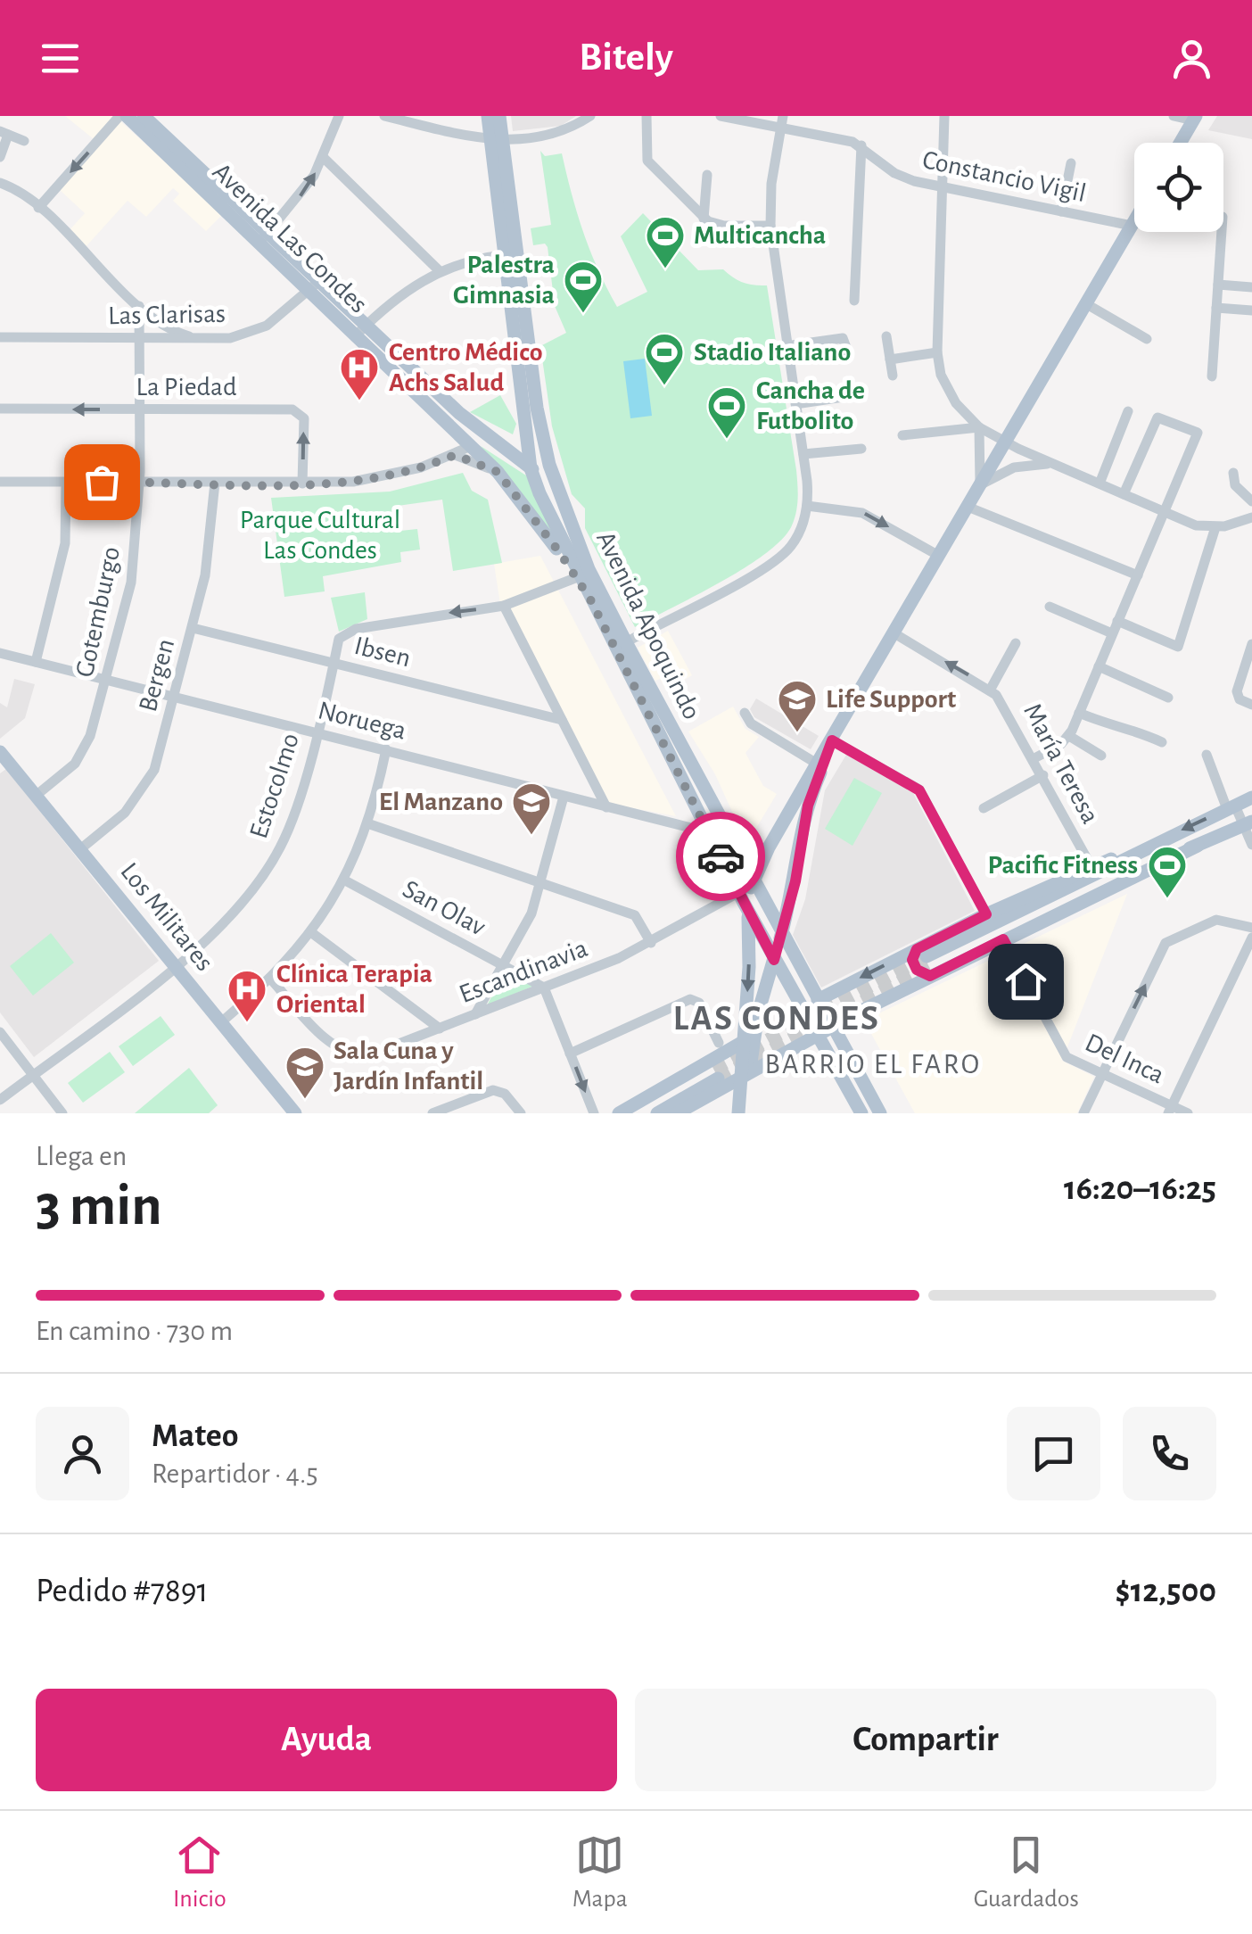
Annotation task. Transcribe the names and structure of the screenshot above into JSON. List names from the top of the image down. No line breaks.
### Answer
{"streets":{"main road":["Avenida Las Condes","Avenida Apoquindo","Los Militares"],"street":["Constancio Vigil","Las Clarisas","La Piedad","Gotemburgo","Ibsen","Bergen","Noruega","María Teresa","Estocolmo","San Olav","Escandinavia","Del Inca"]},"crossings":[["Avenida Las Condes","Las Clarisas"],["Avenida Las Condes","Avenida Apoquindo"],["Las Clarisas","Gotemburgo"],["La Piedad","Gotemburgo"],["Gotemburgo","Noruega"],["Gotemburgo","Los Militares"],["Avenida Apoquindo","Noruega"],["Avenida Apoquindo","Escandinavia"],["Ibsen","Bergen"],["Ibsen","Estocolmo"],["Bergen","Noruega"],["Bergen","Los Militares"],["Noruega","Estocolmo"],["Estocolmo","Los Militares"],["San Olav","Escandinavia"]],"one_way":["María Teresa"],"districts":["LAS CONDES","BARRIO EL FARO"],"parks":["Parque Cultural Las Condes"],"places":{"sports":["Multicancha","Palestra Gimnasia","Stadio Italiano","Cancha de Futbolito","Pacific Fitness"],"hospital":["Centro Médico Achs Salud","Clínica Terapia Oriental"],"school or university":["Life Support","El Manzano","Sala Cuna y Jardín Infantil"]},"page":{"header":"Bitely","heading":["3 min","Llega en","16:20–16:25"],"panel":["Mateo","Repartidor · 4.5","Pedido #7891","$12,500"],"bar":"En camino · 730 m","buttons":["Ayuda","Compartir"],"tabs":["Inicio","Mapa","Guardados"]}}
